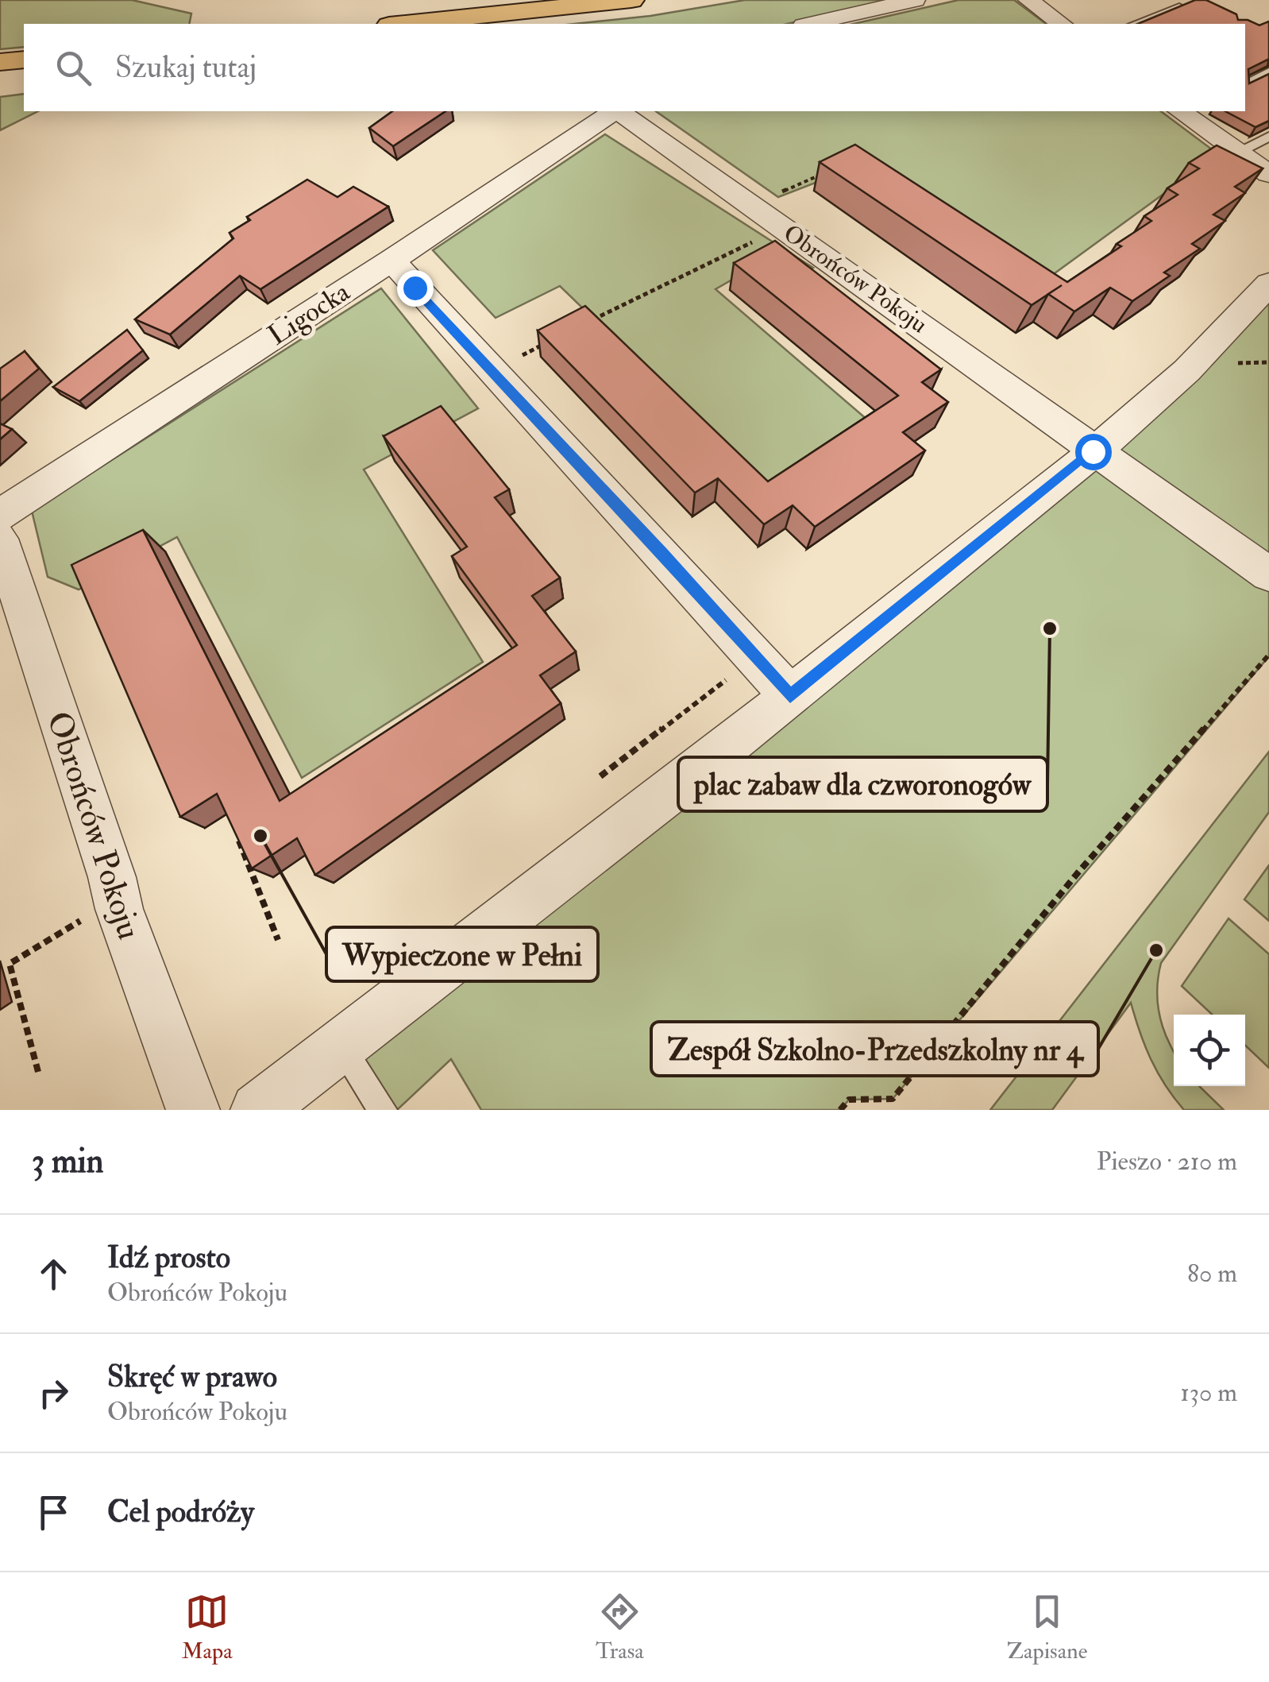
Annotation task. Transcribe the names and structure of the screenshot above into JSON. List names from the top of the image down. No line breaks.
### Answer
{"streets":{"street":["Obrońców Pokoju","Ligocka"]},"places":["plac zabaw dla czworonogów","Wypieczone w Pełni","Zespół Szkolno-Przedszkolny nr 4"],"page":{"search":"Szukaj tutaj","heading":["3 min","Pieszo · 210 m"],"list":[["Idź prosto","Obrońców Pokoju","80 m"],["Skręć w prawo","Obrońców Pokoju","130 m"],"Cel podróży"],"nav":["Mapa","Trasa","Zapisane"]}}
